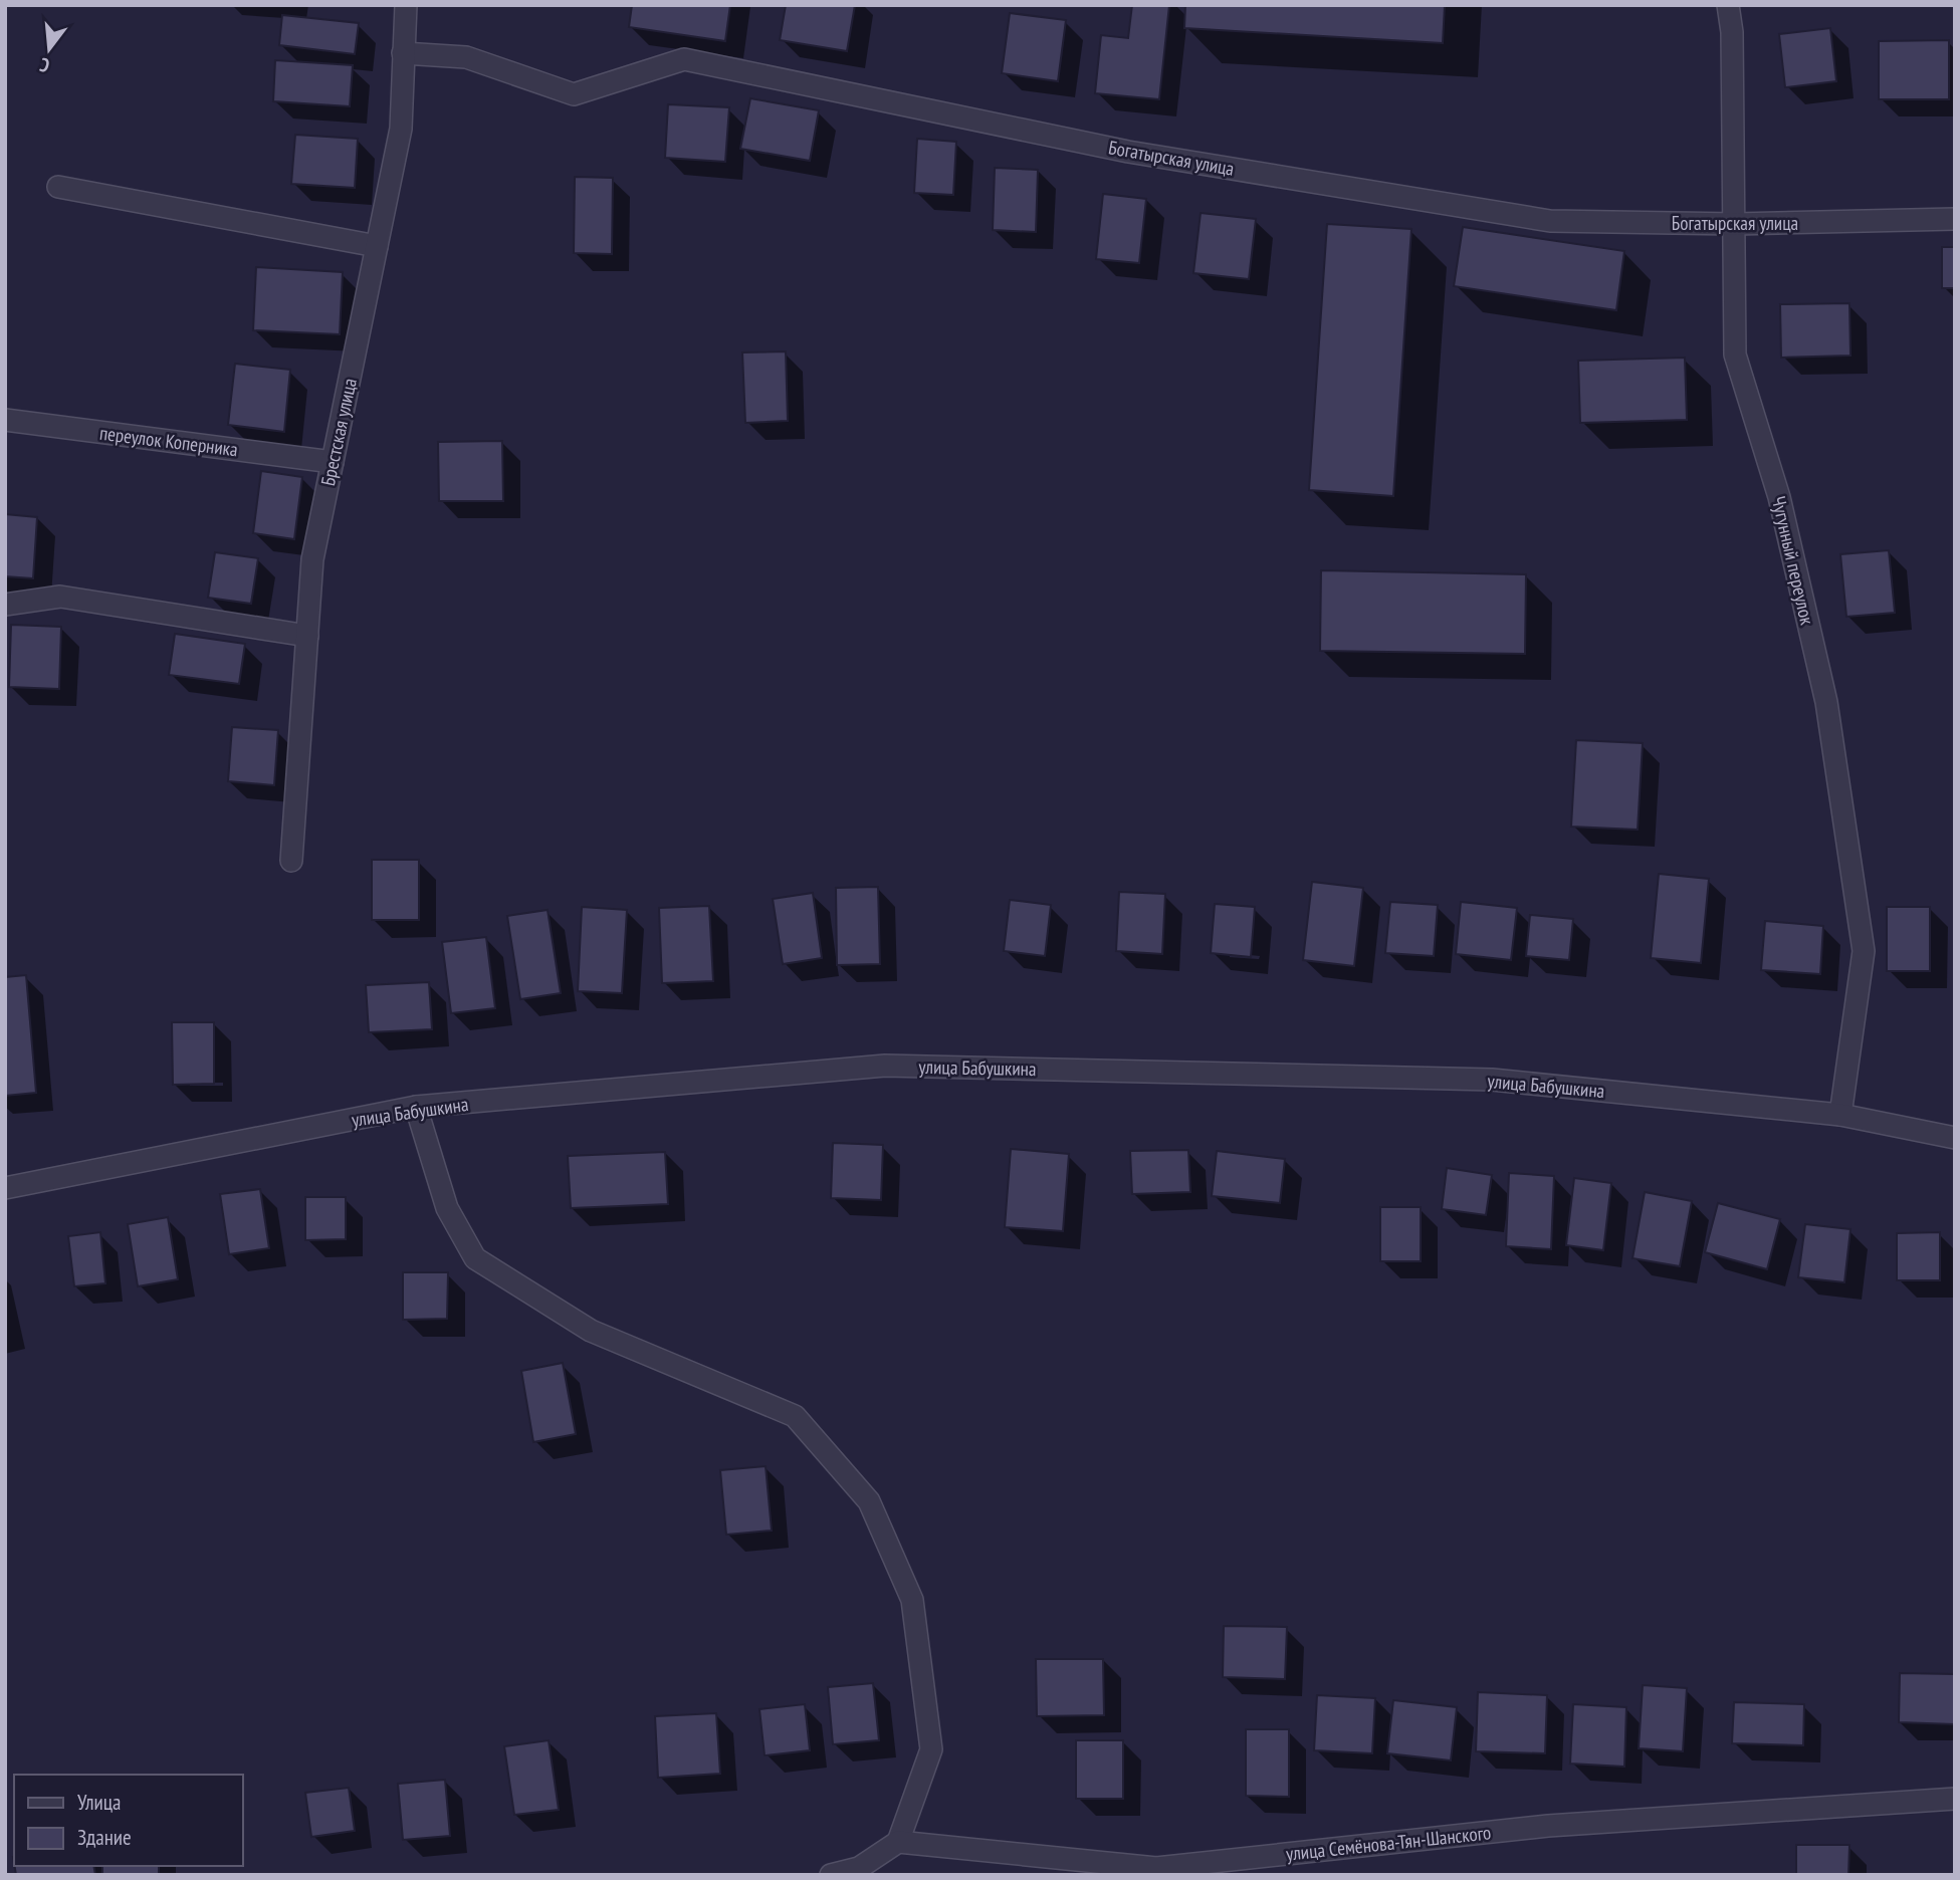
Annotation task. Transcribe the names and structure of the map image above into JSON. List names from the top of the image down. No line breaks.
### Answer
{"streets":{"street":["Богатырская улица","Брестская улица","переулок Коперника","Чугунный переулок","улица Бабушкина","улица Семёнова-Тян-Шанского"]},"crossings":[["Богатырская улица","Брестская улица"],["Богатырская улица","Чугунный переулок"],["Брестская улица","переулок Коперника"],["Чугунный переулок","улица Бабушкина"]],"legend":["Улица","Здание"],"north":"bottom"}
